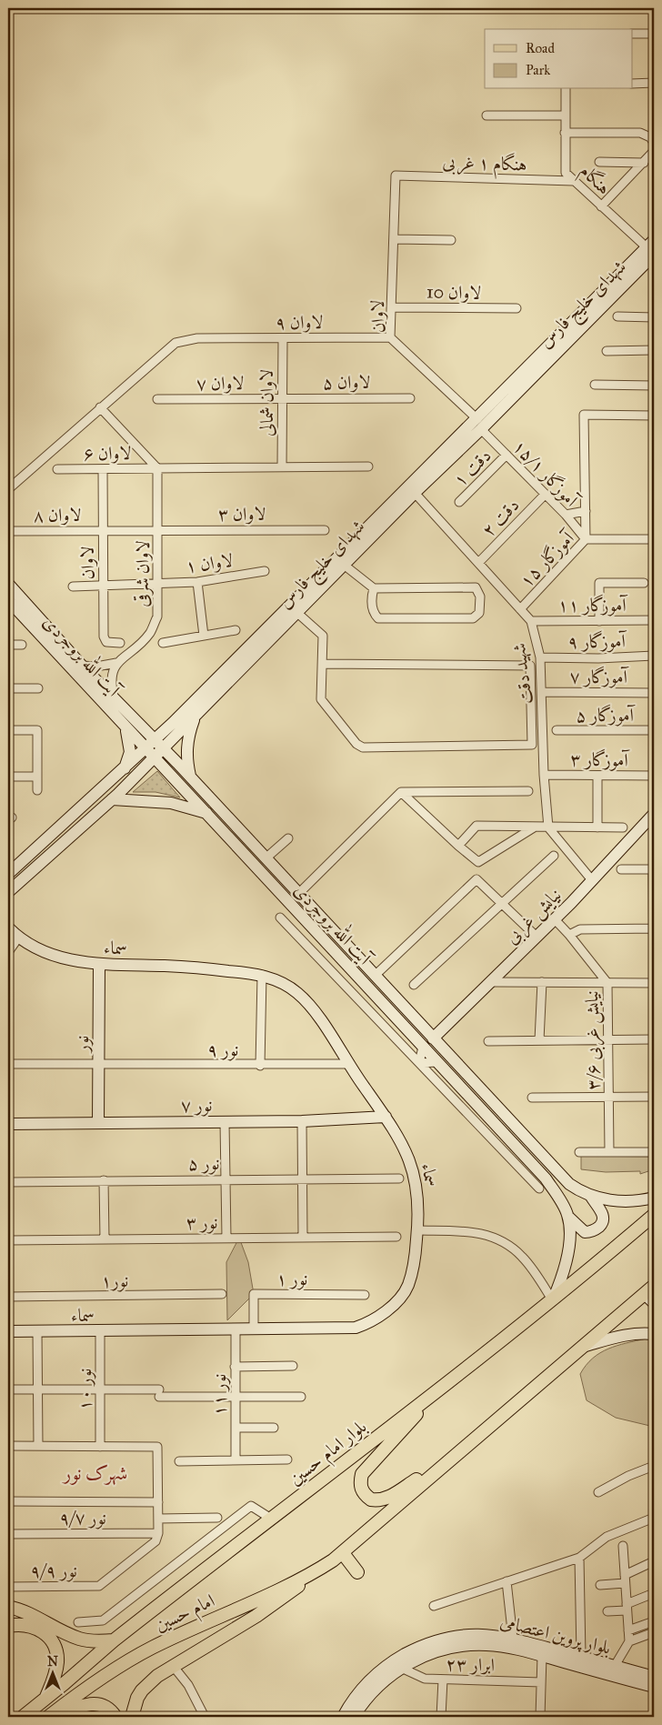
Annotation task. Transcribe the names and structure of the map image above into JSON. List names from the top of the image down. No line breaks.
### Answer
{"streets":{"main road":["شهدای خلیج فارس","آیت الله بروجردی","نیایش غربی","سماء","نور","نور ۷","بلوار امام حسین","امام حسین","بلوار پروین اعتصامی"],"street":["هنگام ۱ غربی","هنگام","لاوان 10","لاوان","لاوان ۹","لاوان ۵","لاوان ۷","لاوان شمالی","لاوان ۶","دقت ۱","آموزگار ۱۵/۱","لاوان ۳","لاوان ۸","دقت ۲","آموزگار ۱۵","لاوان ۱","لاوان شرقی","آموزگار ۱۱","آموزگار ۹","شهید دقت","آموزگار ۷","آموزگار ۵","آموزگار ۳","نیایش غربی ۳/۶","نور ۹","نور ۵","نور ۳","نور ۱","نور۱","نور ۱۰","نور ۱۱","نور ۹/۷","نور ۹/۹","ابرار ۲۳"]},"crossings":[["هنگام ۱ غربی","هنگام"],["هنگام ۱ غربی","لاوان"],["هنگام","شهدای خلیج فارس"],["لاوان 10","لاوان"],["شهدای خلیج فارس","لاوان"],["شهدای خلیج فارس","آموزگار ۱۵/۱"],["شهدای خلیج فارس","آیت الله بروجردی"],["شهدای خلیج فارس","شهید دقت"],["لاوان","لاوان ۹"],["لاوان","لاوان ۶"],["لاوان","آموزگار ۱۵/۱"],["لاوان","لاوان ۳"],["لاوان","لاوان ۸"],["لاوان","لاوان ۱"],["لاوان ۹","لاوان شمالی"],["لاوان ۵","لاوان ۷"],["لاوان ۵","لاوان شمالی"],["لاوان ۷","لاوان شمالی"],["لاوان ۶","لاوان شرقی"],["دقت ۱","آموزگار ۱۵/۱"],["آموزگار ۱۵/۱","دقت ۲"],["آموزگار ۱۵/۱","آموزگار ۱۵"],["لاوان ۳","لاوان ۸"],["لاوان ۳","لاوان شرقی"],["دقت ۲","شهید دقت"],["آموزگار ۱۵","شهید دقت"],["لاوان ۱","لاوان شرقی"],["آموزگار ۱۱","شهید دقت"],["آموزگار ۹","شهید دقت"],["آیت الله بروجردی","نیایش غربی"],["آیت الله بروجردی","بلوار امام حسین"],["شهید دقت","آموزگار ۷"],["شهید دقت","آموزگار ۳"],["نیایش غربی","نیایش غربی ۳/۶"],["سماء","نور"],["سماء","نور ۹"],["سماء","نور ۷"],["سماء","نور ۱"],["سماء","نور ۱۰"],["سماء","نور ۱۱"],["نور","نور ۹"],["نور","نور ۷"],["نور ۹/۷","نور ۹/۹"],["بلوار پروین اعتصامی","ابرار ۲۳"]],"districts":["شهرک نور"],"legend":["Road","Park"],"north":"top"}
